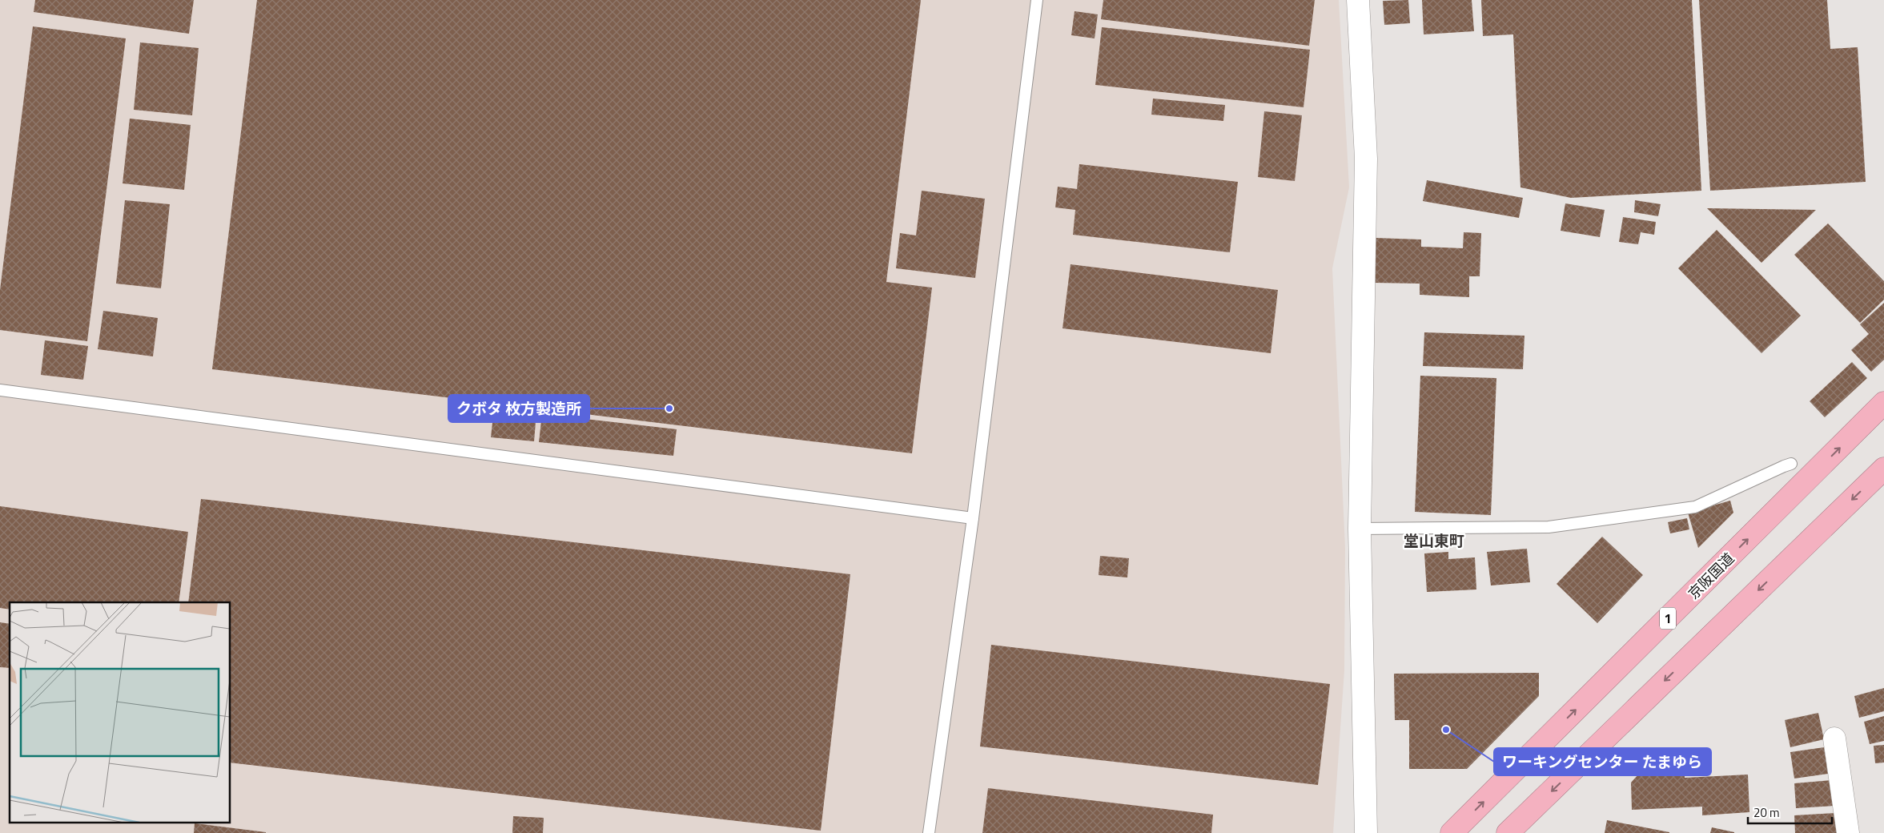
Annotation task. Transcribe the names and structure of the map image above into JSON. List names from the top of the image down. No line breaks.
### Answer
{"streets":{"highway":["京阪国道","1"]},"districts":["堂山東町"],"places":["クボタ 枚方製造所","ワーキングセンター たまゆら"],"scale_bar":"20 m"}
